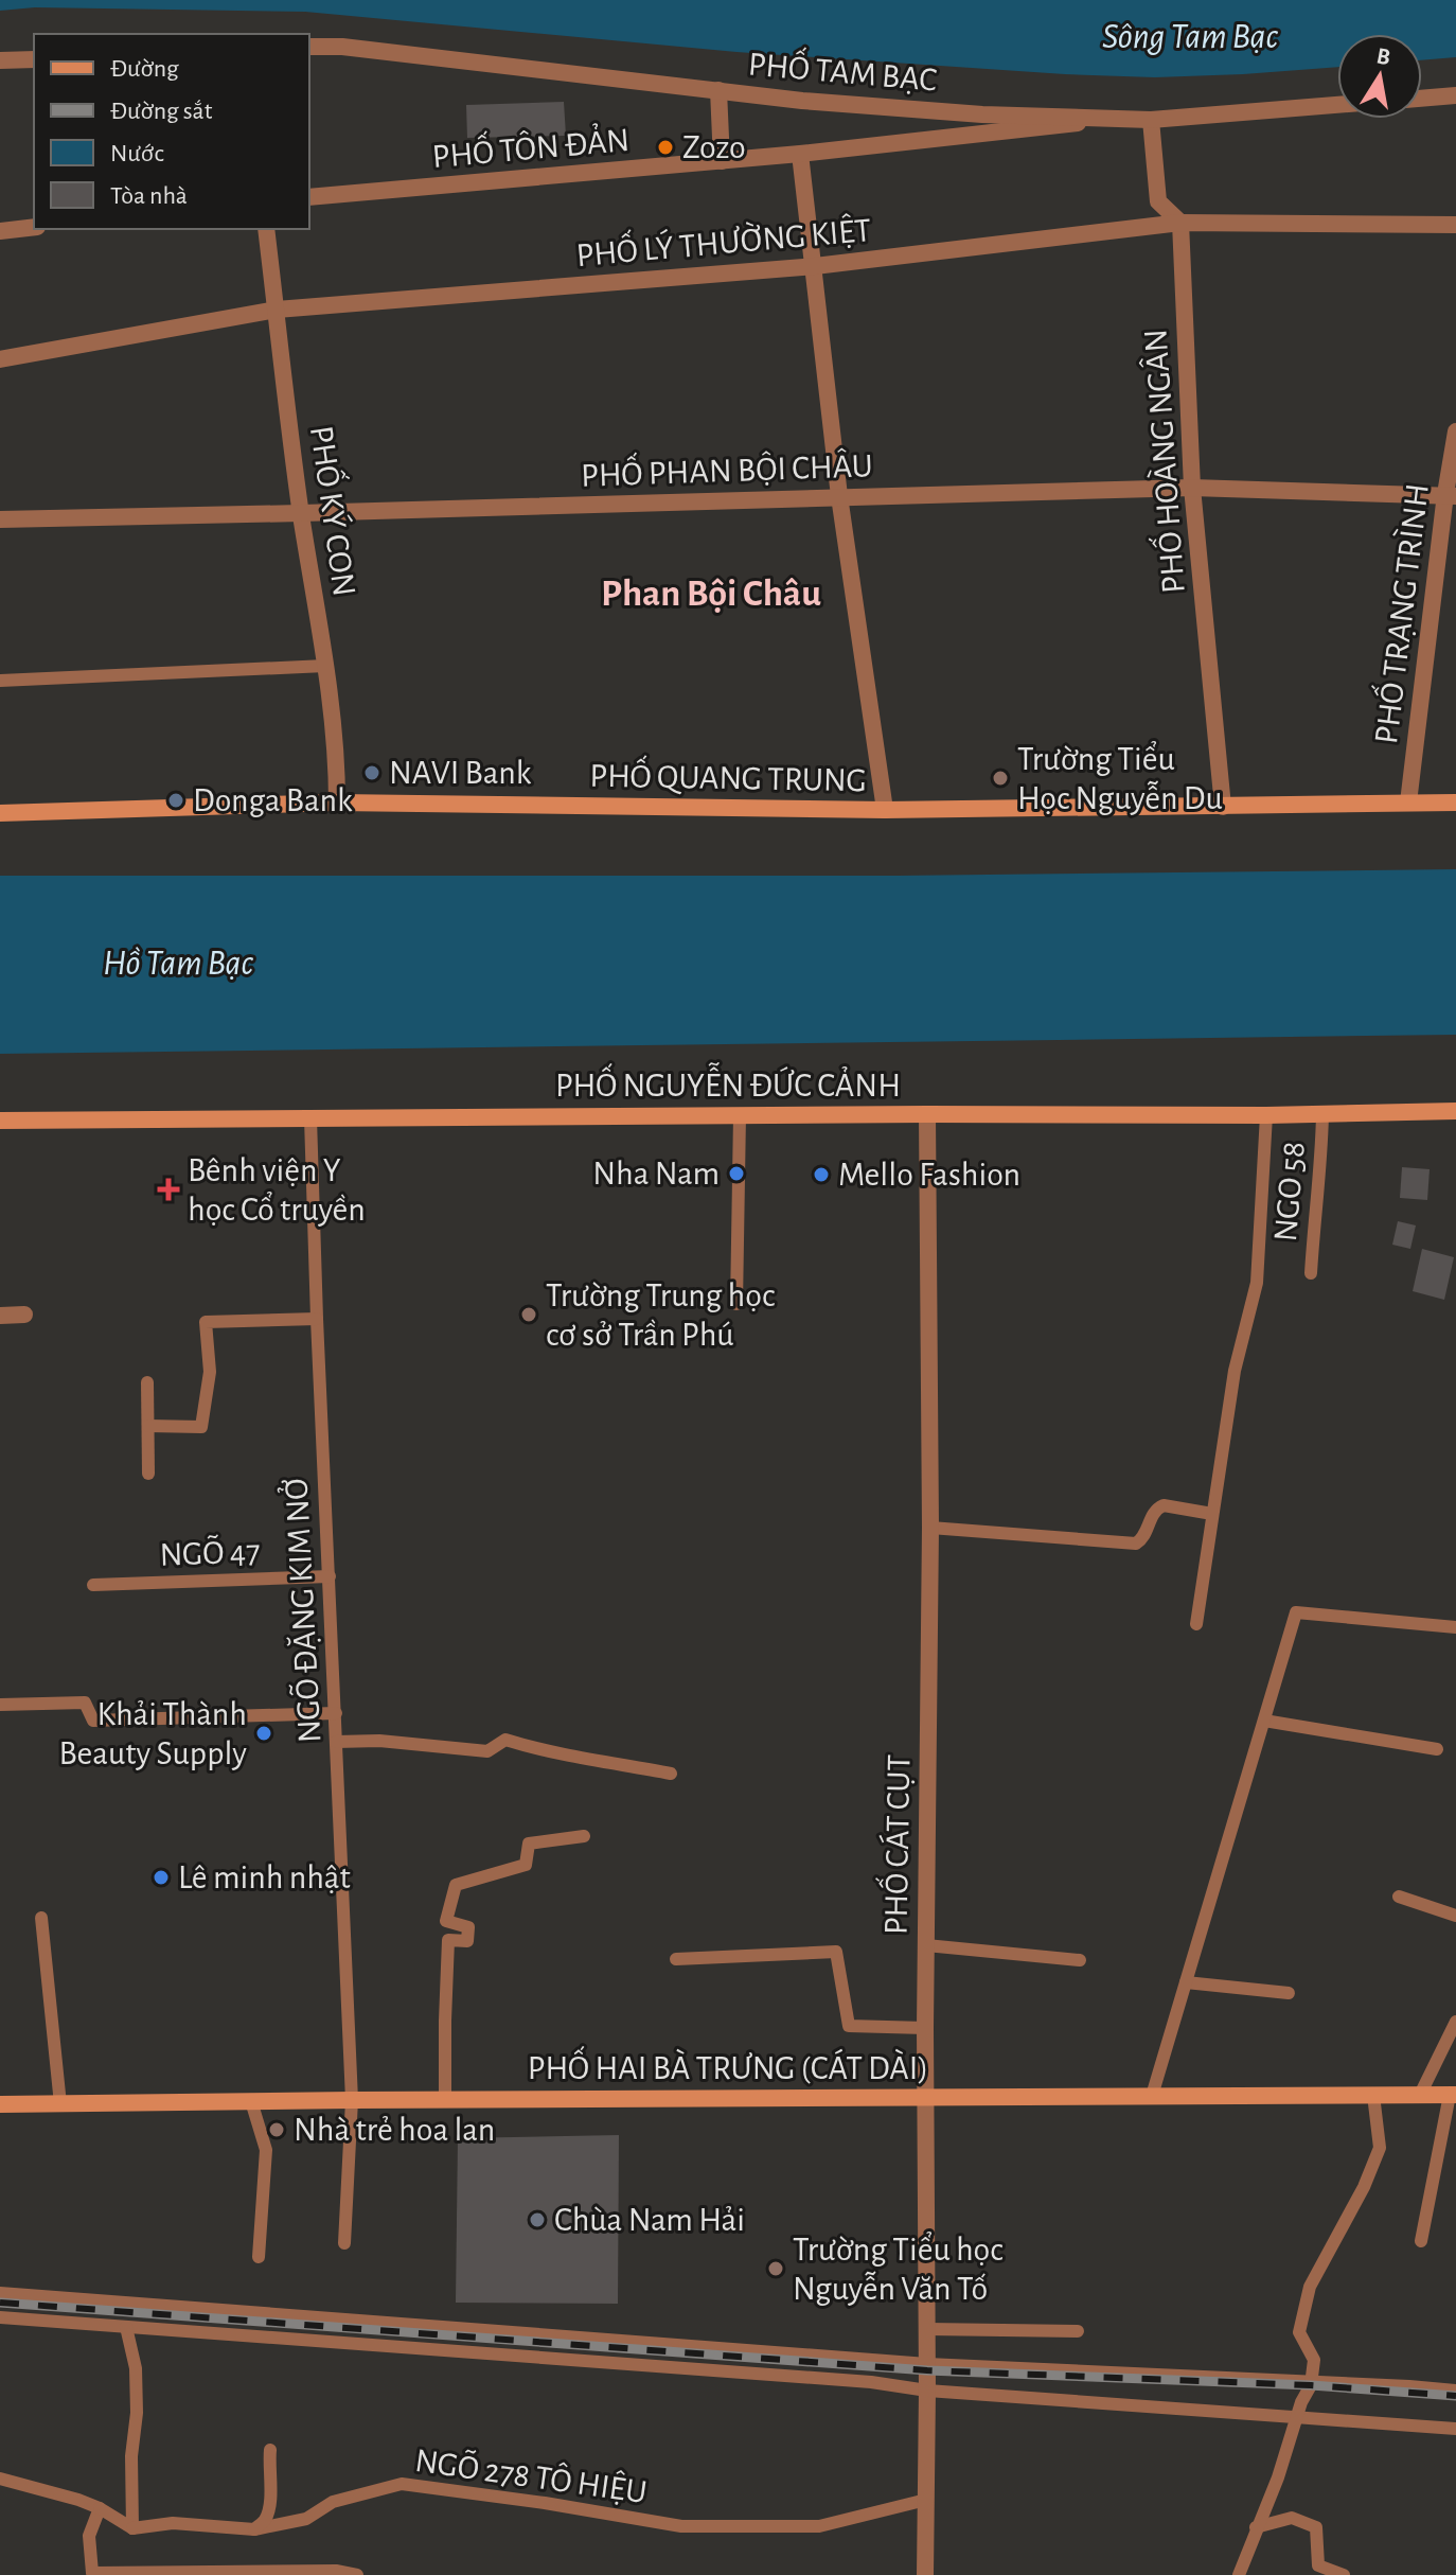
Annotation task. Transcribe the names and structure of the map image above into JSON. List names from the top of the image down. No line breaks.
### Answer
{"streets":{"main road":["PHỐ QUANG TRUNG","PHỐ NGUYỄN ĐỨC CẢNH","PHỐ HAI BÀ TRƯNG (CÁT DÀI)"],"street":["PHỐ TAM BẠC","PHỐ TÔN ĐẢN","PHỐ LÝ THƯỜNG KIỆT","PHỐ HOÀNG NGÂN","PHỐ PHAN BỘI CHÂU","PHỐ KÝ CON","PHỐ TRẠNG TRÌNH","PHỐ CÁT CỤT"],"lane":["NGO 58","NGÕ 47","NGÕ ĐẶNG KIM NỞ","NGÕ 278 TÔ HIỆU"]},"crossings":[["PHỐ TAM BẠC","PHỐ TÔN ĐẢN"],["PHỐ LÝ THƯỜNG KIỆT","PHỐ HOÀNG NGÂN"],["PHỐ LÝ THƯỜNG KIỆT","PHỐ KÝ CON"],["PHỐ HOÀNG NGÂN","PHỐ PHAN BỘI CHÂU"],["PHỐ HOÀNG NGÂN","PHỐ QUANG TRUNG"],["PHỐ PHAN BỘI CHÂU","PHỐ KÝ CON"],["PHỐ PHAN BỘI CHÂU","PHỐ TRẠNG TRÌNH"],["PHỐ KÝ CON","PHỐ QUANG TRUNG"],["PHỐ TRẠNG TRÌNH","PHỐ QUANG TRUNG"],["PHỐ NGUYỄN ĐỨC CẢNH","NGO 58"],["PHỐ NGUYỄN ĐỨC CẢNH","NGÕ ĐẶNG KIM NỞ"],["PHỐ NGUYỄN ĐỨC CẢNH","PHỐ CÁT CỤT"],["NGÕ 47","NGÕ ĐẶNG KIM NỞ"],["NGÕ ĐẶNG KIM NỞ","PHỐ HAI BÀ TRƯNG (CÁT DÀI)"],["PHỐ CÁT CỤT","PHỐ HAI BÀ TRƯNG (CÁT DÀI)"],["PHỐ CÁT CỤT","NGÕ 278 TÔ HIỆU"]],"districts":["Phan Bội Châu"],"water":["Sông Tam Bạc","Hồ Tam Bạc"],"places":{"other":["Zozo","NAVI Bank","Trường Tiểu Học Nguyễn Du","Donga Bank","Nha Nam","Mello Fashion","Trường Trung học cơ sở Trần Phú","Khải Thành Beauty Supply","Lê minh nhật","Nhà trẻ hoa lan","Chùa Nam Hải","Trường Tiểu học Nguyễn Văn Tố"],"health":["Bênh viện Y học Cổ truyền"]},"legend":["Đường","Đường sắt","Nước","Tòa nhà"],"north":"top"}
